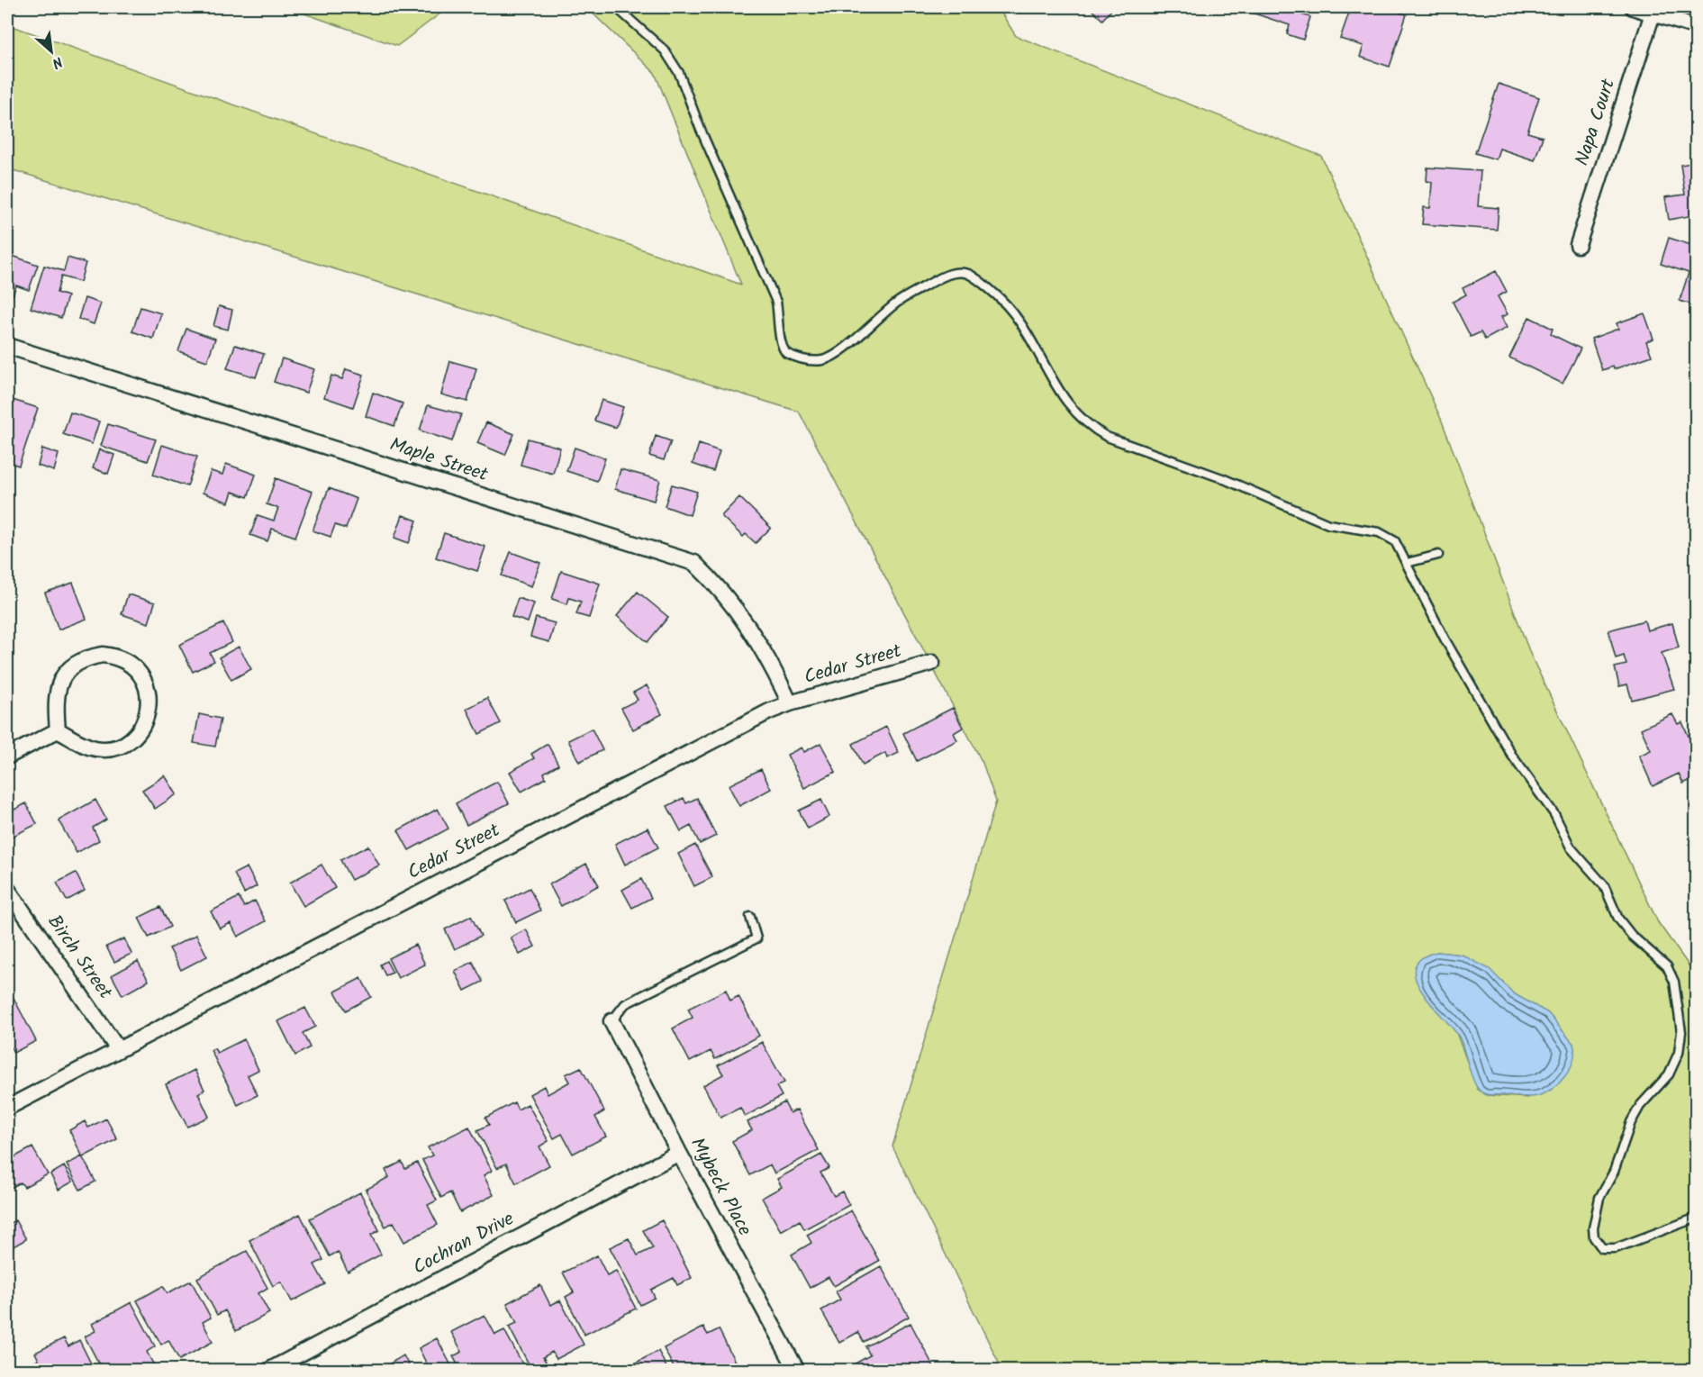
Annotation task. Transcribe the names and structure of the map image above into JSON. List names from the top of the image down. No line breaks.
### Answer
{"streets":{"street":["Napa Court","Maple Street","Cedar Street","Birch Street","Mybeck Place","Cochran Drive"]},"crossings":[["Maple Street","Cedar Street"],["Cedar Street","Birch Street"],["Mybeck Place","Cochran Drive"]],"north":"bottom right"}
